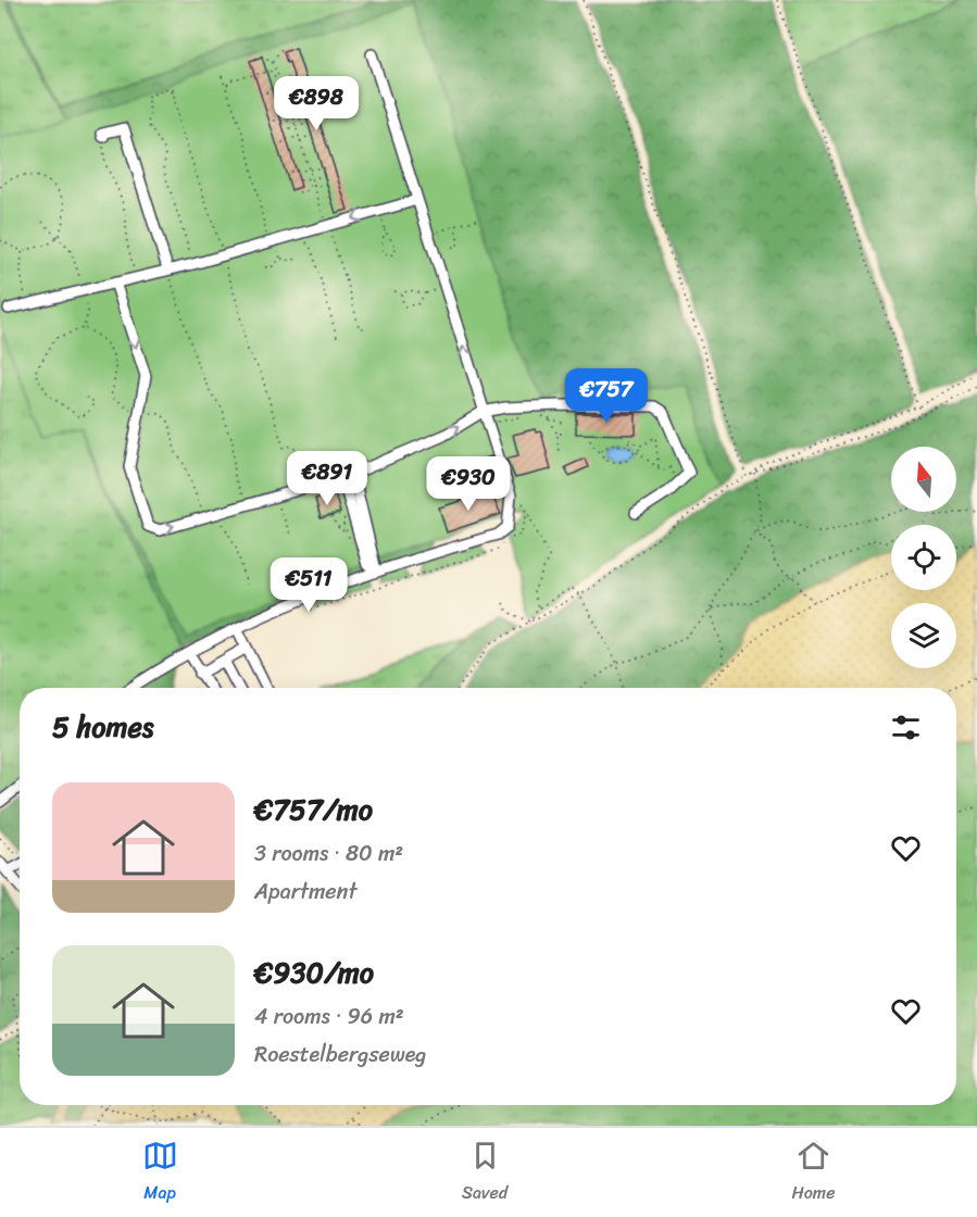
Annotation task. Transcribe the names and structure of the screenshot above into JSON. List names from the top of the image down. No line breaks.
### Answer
{"north":"top","page":{"price":["€898","€757","€891","€930","€511"],"heading":"5 homes","list":[{"name":"€757/mo","note":"3 rooms · 80 m² · Apartment"},{"name":"€930/mo","note":"4 rooms · 96 m² · Roestelbergseweg"}],"tabs":["Map","Saved","Home"]}}
